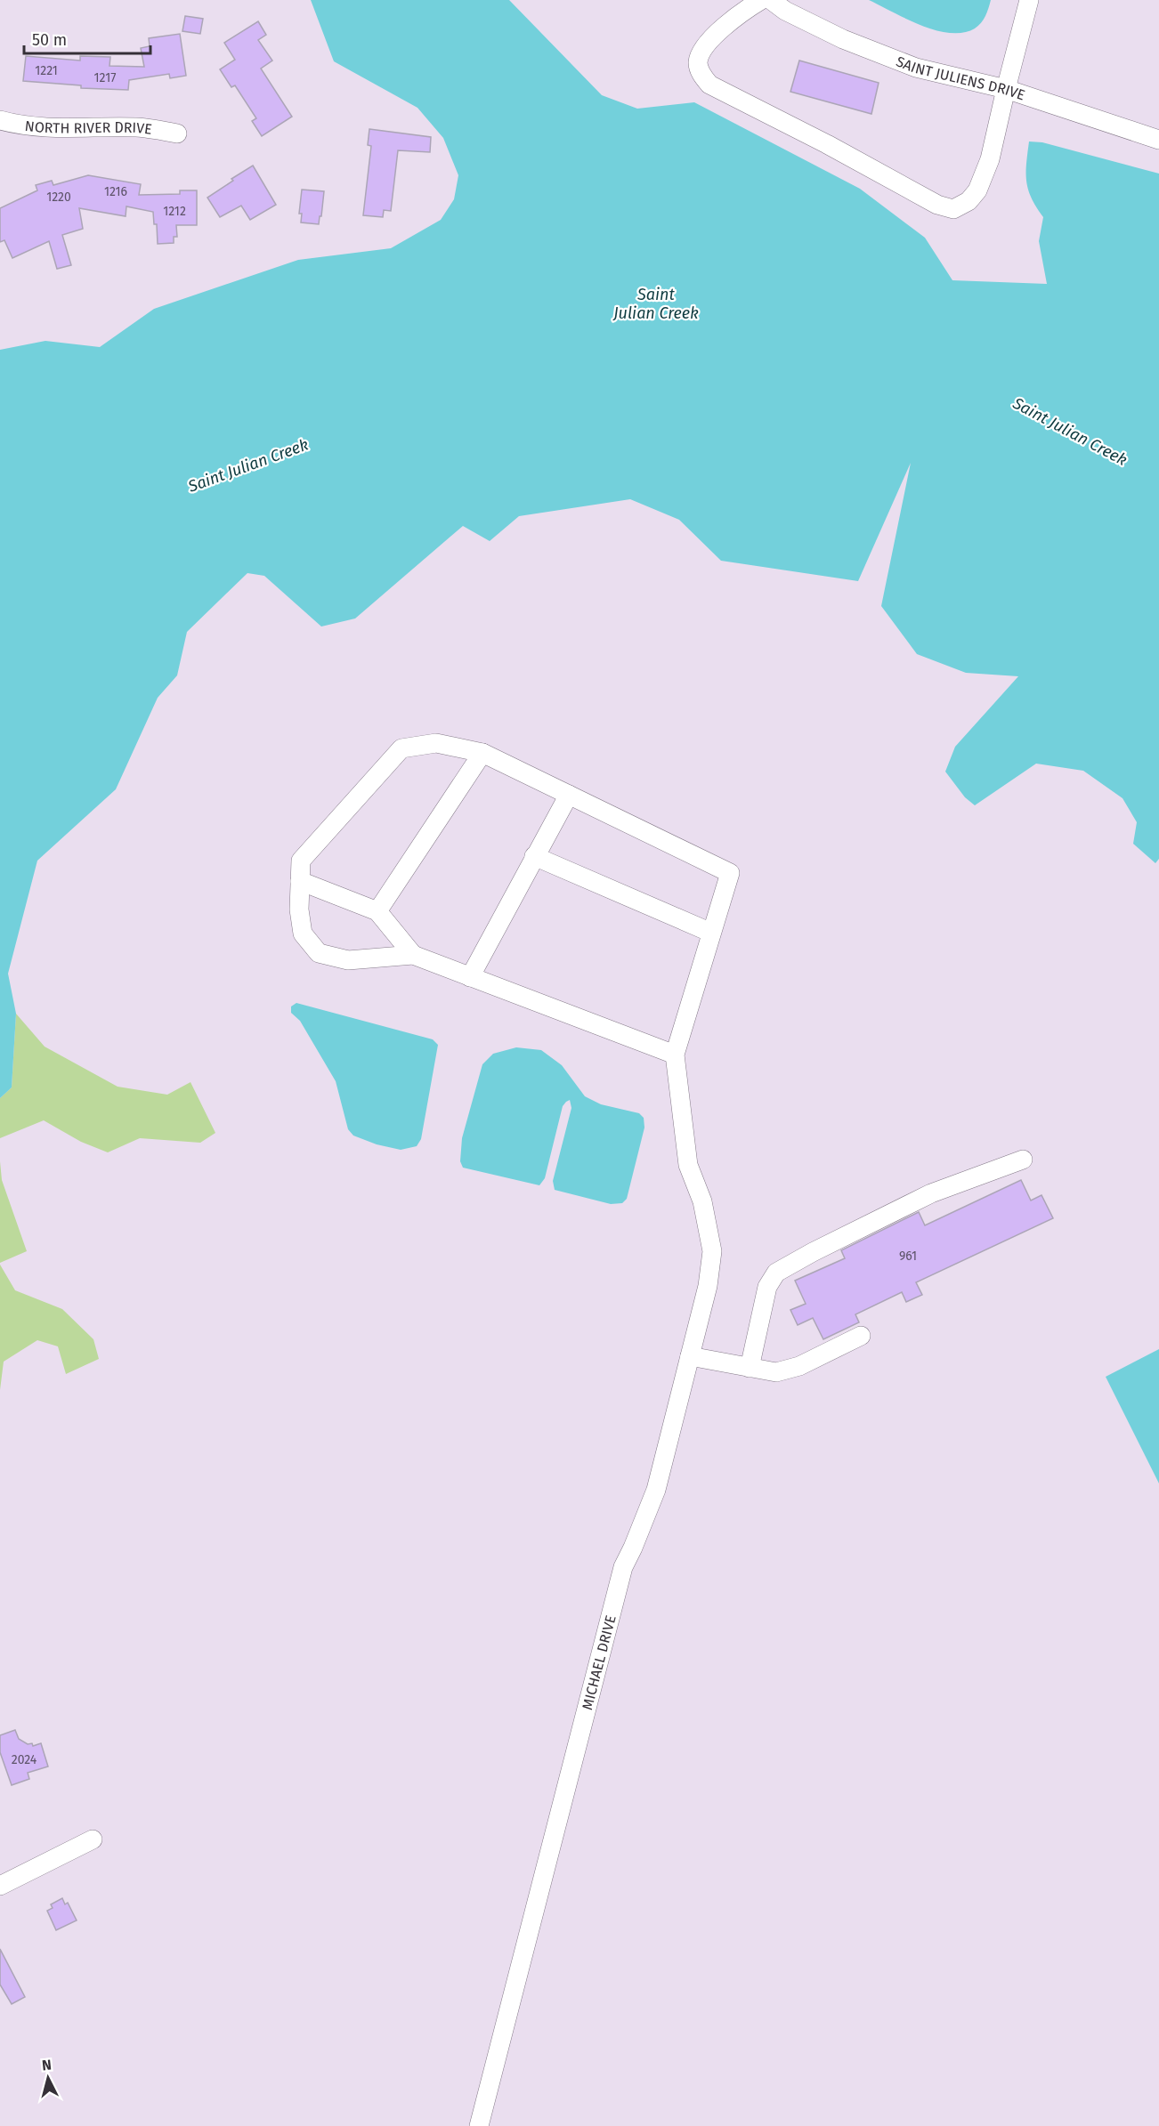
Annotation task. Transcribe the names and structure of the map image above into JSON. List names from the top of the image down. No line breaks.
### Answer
{"streets":{"street":["SAINT JULIENS DRIVE","NORTH RIVER DRIVE","MICHAEL DRIVE"]},"water":["Saint Julian Creek"],"house_numbers":["1221","1217","1216","1220","1212","961","2024"],"scale_bar":"50 m","north":"top"}
